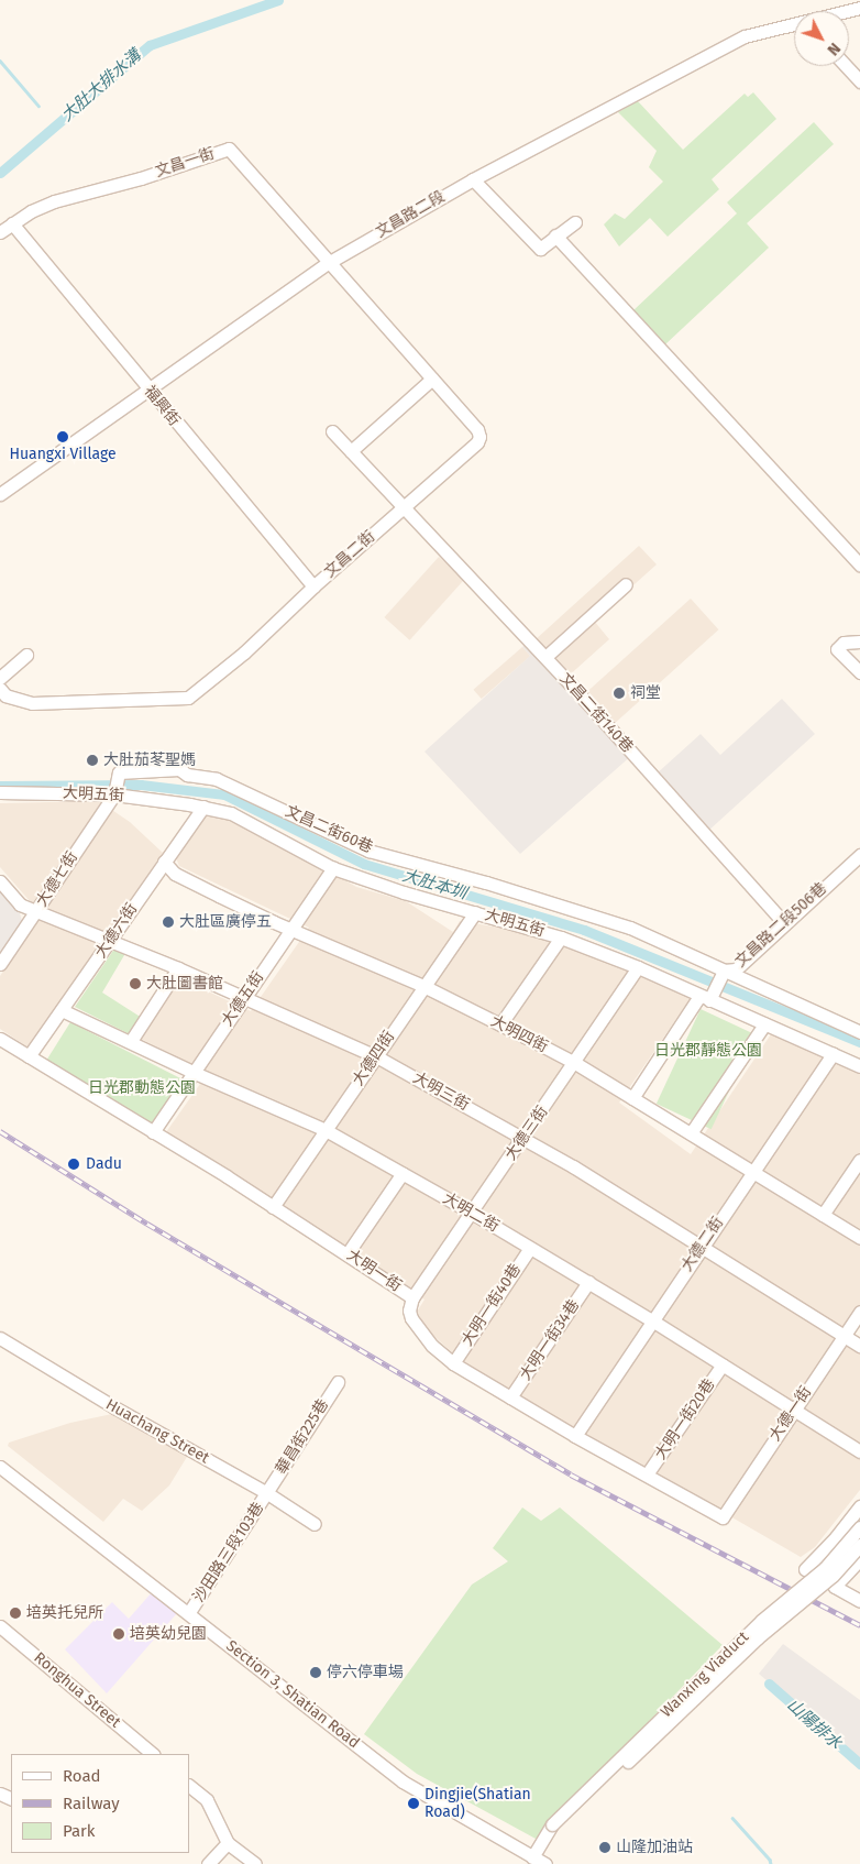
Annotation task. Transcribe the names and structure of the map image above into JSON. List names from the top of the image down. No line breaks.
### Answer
{"streets":{"street":["文昌一街","文昌路二段","福興街","文昌二街","文昌二街140巷","大明五街","文昌二街60巷","大德七街","文昌路二段506巷","大德六街","大德五街","大明四街","大德四街","大明三街","大德三街","大明二街","大德二街","大明一街","大明一街40巷","大明一街34巷","大德一街","大明一街20巷","Huachang Street","華昌街225巷","沙田路三段103巷","Wanxing Viaduct","Ronghua Street","Section 3, Shatian Road"]},"crossings":[["文昌一街","文昌路二段"],["文昌一街","福興街"],["文昌一街","文昌二街"],["文昌路二段","福興街"],["文昌路二段","文昌二街"],["福興街","文昌二街"],["文昌二街","文昌二街140巷"],["文昌二街140巷","文昌路二段506巷"],["大明五街","文昌二街60巷"],["大明五街","大德七街"],["大明五街","文昌路二段506巷"],["大明五街","大德六街"],["大明五街","大德五街"],["大明五街","大德四街"],["大明五街","大德三街"],["大明五街","大德二街"],["文昌二街60巷","大德七街"],["文昌二街60巷","文昌路二段506巷"],["大德七街","大明三街"],["文昌路二段506巷","大明四街"],["大德六街","大明四街"],["大德六街","大明三街"],["大德六街","大明二街"],["大德六街","大明一街"],["大德五街","大明四街"],["大德五街","大明三街"],["大德五街","大明二街"],["大德五街","大明一街"],["大明四街","大德四街"],["大明四街","大德三街"],["大明四街","大德二街"],["大德四街","大明三街"],["大德四街","大明二街"],["大德四街","大明一街"],["大明三街","大德三街"],["大明三街","大德二街"],["大明三街","大德一街"],["大德三街","大明二街"],["大德三街","大明一街"],["大明二街","大德二街"],["大明二街","大明一街40巷"],["大明二街","大明一街34巷"],["大明二街","大德一街"],["大明二街","大明一街20巷"],["大德二街","大明一街"],["大明一街","大明一街40巷"],["大明一街","大明一街34巷"],["大明一街","大德一街"],["大明一街","大明一街20巷"],["Huachang Street","華昌街225巷"],["Huachang Street","沙田路三段103巷"],["華昌街225巷","沙田路三段103巷"],["沙田路三段103巷","Section 3, Shatian Road"]],"water":["大肚大排水溝","大肚本圳","山陽排水"],"parks":["日光郡靜態公園","日光郡動態公園"],"places":["Huangxi Village","祠堂","大肚茄苳聖媽","大肚區廣停五","大肚圖書館","Dadu","培英托兒所","培英幼兒園","停六停車場","Dingjie(Shatian Road)","山隆加油站"],"legend":["Road","Railway","Park"],"north":"bottom right"}
